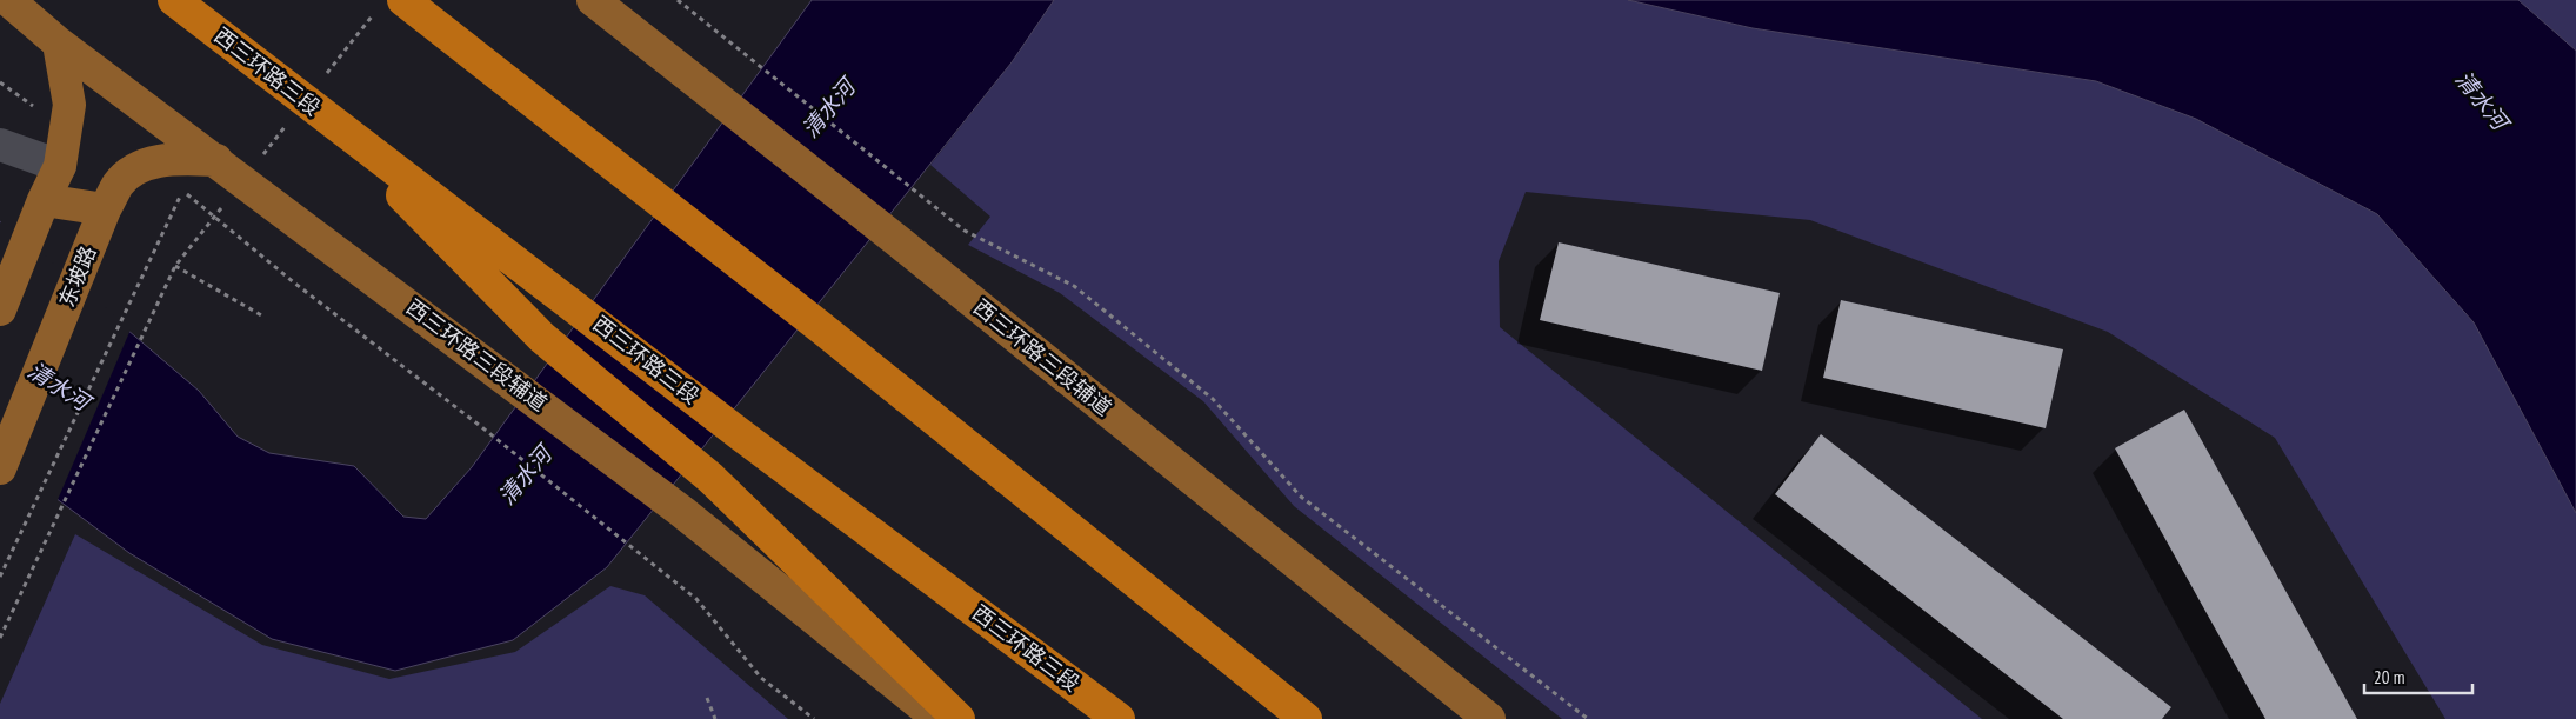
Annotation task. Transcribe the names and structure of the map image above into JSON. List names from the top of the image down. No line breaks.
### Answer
{"streets":{"highway":["西三环路三段"],"main road":["东坡路","西三环路三段辅道"]},"crossings":[["东坡路","西三环路三段辅道"]],"water":["清水河"],"scale_bar":"20 m"}
